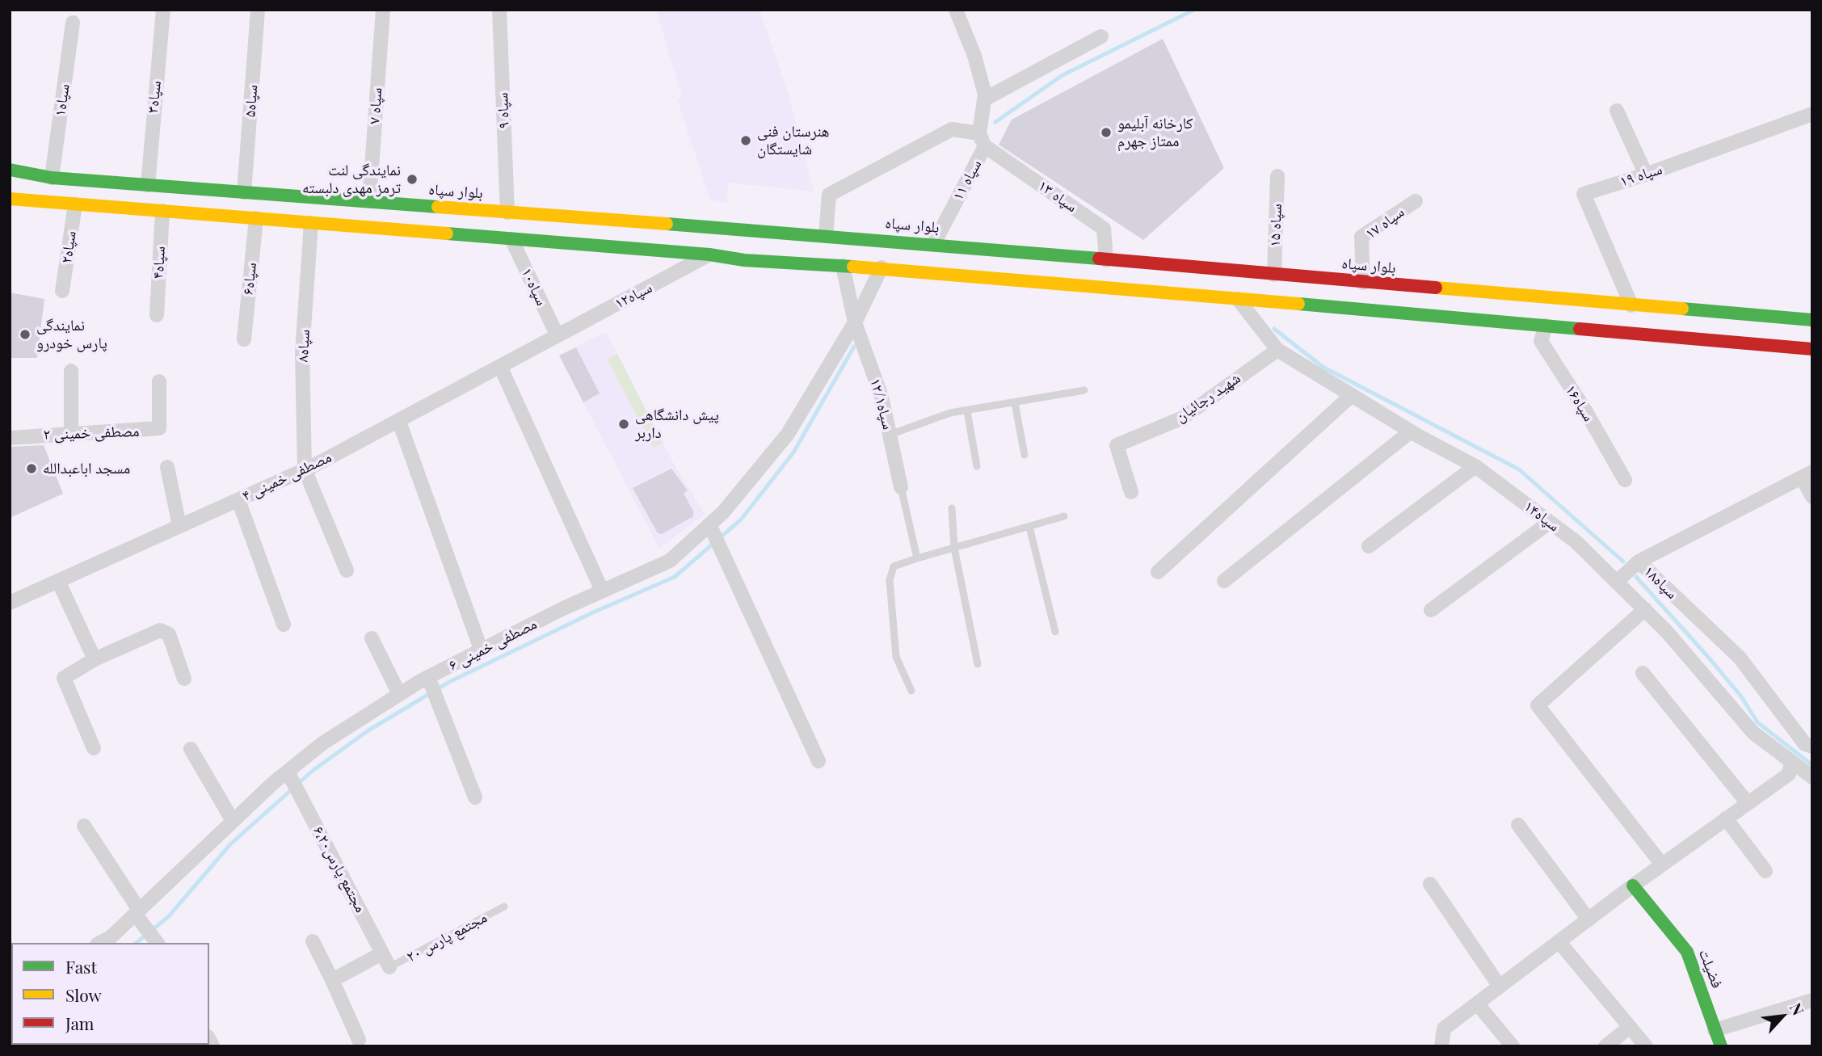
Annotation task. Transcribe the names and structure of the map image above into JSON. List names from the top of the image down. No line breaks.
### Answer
{"streets":{"main road":["بلوار سپاه","فضیلت"],"street":["سپاه۳","سپاه۱","سپاه۵","سپاه ۷","سپاه ۹","سپاه ۱۹","سپاه ۱۱","سپاه ۱۳","سپاه ۱۷","سپاه ۱۵","سپاه۲","سپاه۴","سپاه۶","سپاه۱۰","سپاه۱۲","سپاه۸","شهید رجائیان","سپاه۱۶","سپاه۱۲/۱","مصطفی خمینی ۲","مصطفی خمینی ۴","سپاه۱۴","سپاه۱۸","مصطفی خمینی ۶","۶،مجتمع پارس۲۰"],"lane":["مجتمع پارس ۲۰"]},"crossings":[["سپاه۳","بلوار سپاه"],["سپاه۱","بلوار سپاه"],["سپاه۵","بلوار سپاه"],["سپاه ۷","بلوار سپاه"],["سپاه ۹","بلوار سپاه"],["سپاه ۱۹","بلوار سپاه"],["سپاه ۱۱","بلوار سپاه"],["سپاه ۱۱","سپاه ۱۳"],["بلوار سپاه","سپاه ۱۳"],["بلوار سپاه","سپاه ۱۷"],["بلوار سپاه","سپاه ۱۵"],["سپاه۱۰","سپاه۱۲"],["سپاه۱۰","مصطفی خمینی ۴"],["سپاه۱۲","مصطفی خمینی ۴"],["سپاه۸","مصطفی خمینی ۴"],["شهید رجائیان","سپاه۱۴"],["سپاه۱۲/۱","مصطفی خمینی ۶"],["مصطفی خمینی ۶","۶،مجتمع پارس۲۰"],["۶،مجتمع پارس۲۰","مجتمع پارس ۲۰"]],"places":["کارخانه آبلیمو ممتاز جهرم","هنرستان فنی شایستگان","نمایندگی لنت ترمز مهدی دلبسته","نمایندگی پارس خودرو","پیش دانشگاهی داربر","مسجد اباعبدالله"],"legend":["Fast","Slow","Jam"],"north":"top right"}
